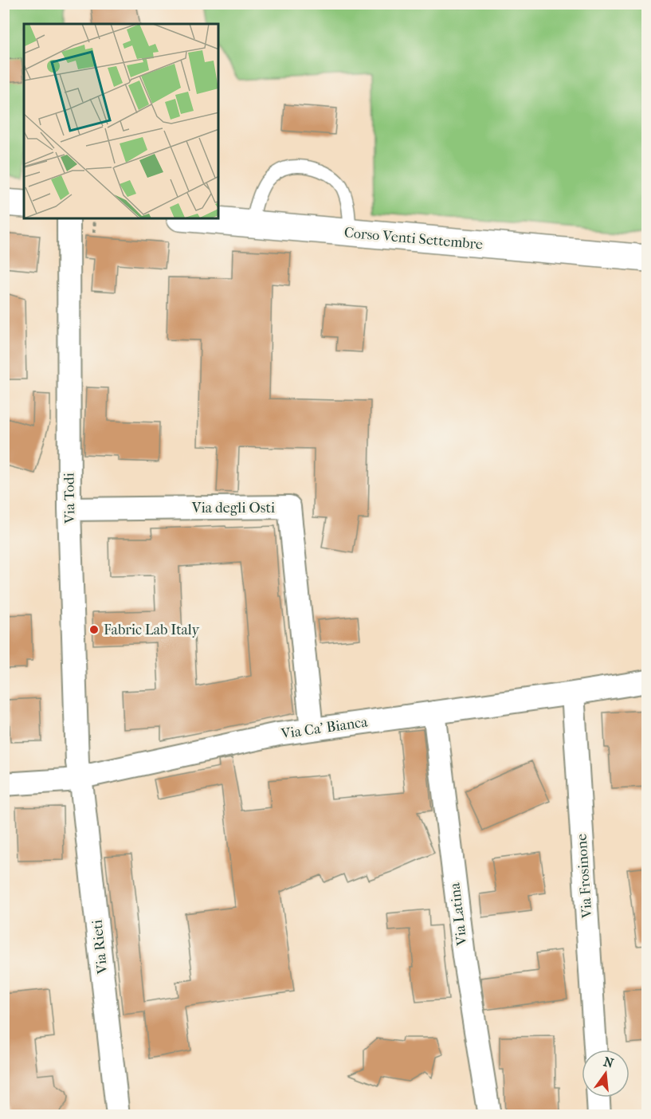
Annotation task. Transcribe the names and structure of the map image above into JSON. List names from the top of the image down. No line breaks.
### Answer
{"streets":{"street":["Corso Venti Settembre","Via Todi","Via degli Osti","Via Ca' Bianca","Via Frosinone","Via Latina","Via Rieti"]},"crossings":[["Via Todi","Via degli Osti"],["Via Todi","Via Ca' Bianca"],["Via Todi","Via Rieti"],["Via degli Osti","Via Ca' Bianca"],["Via Ca' Bianca","Via Frosinone"],["Via Ca' Bianca","Via Latina"],["Via Ca' Bianca","Via Rieti"]],"places":["Fabric Lab Italy"],"north":"top"}
